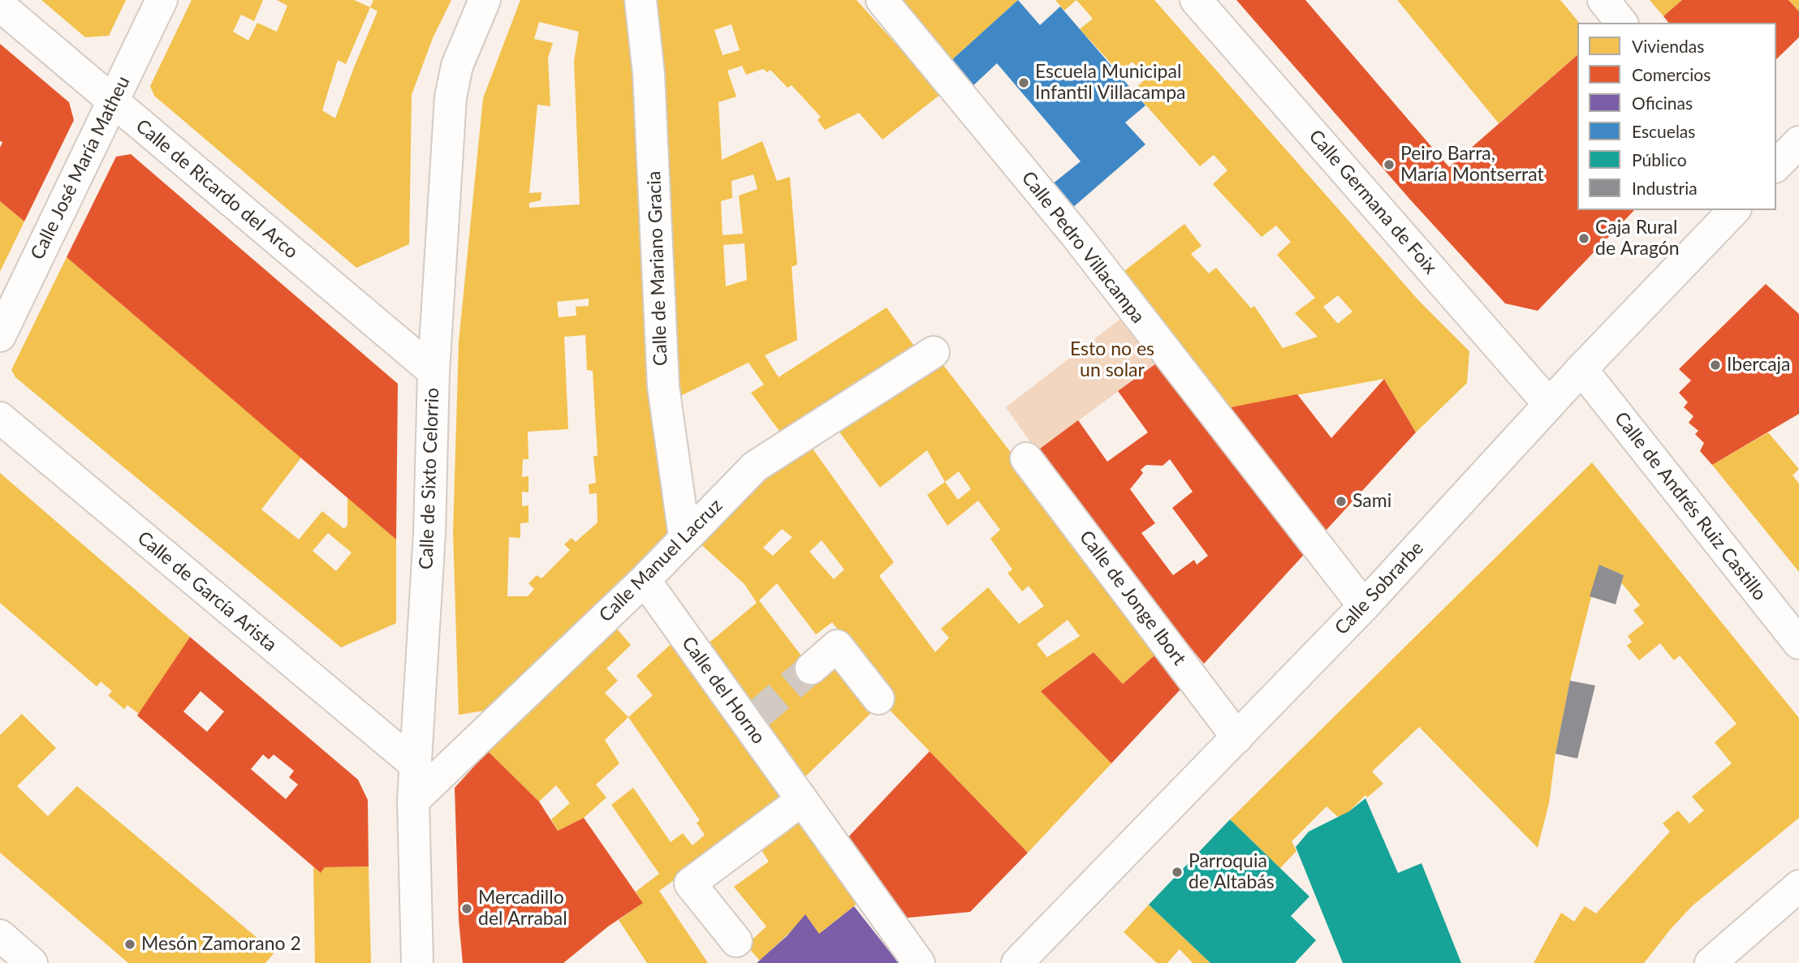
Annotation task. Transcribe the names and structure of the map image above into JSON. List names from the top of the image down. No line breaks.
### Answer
{"streets":{"street":["Calle José María Matheu","Calle de Ricardo del Arco","Calle Germana de Foix","Calle Pedro Villacampa","Calle de Mariano Gracia","Calle de Sixto Celorrio","Calle de Andrés Ruiz Castillo","Calle Manuel Lacruz","Calle Sobrarbe","Calle de García Arista","Calle de Jonge Ibort","Calle del Horno"]},"crossings":[["Calle José María Matheu","Calle de Ricardo del Arco"],["Calle de Ricardo del Arco","Calle de Sixto Celorrio"],["Calle Germana de Foix","Calle Sobrarbe"],["Calle Pedro Villacampa","Calle Sobrarbe"],["Calle de Mariano Gracia","Calle Manuel Lacruz"],["Calle de Sixto Celorrio","Calle Manuel Lacruz"],["Calle de Sixto Celorrio","Calle de García Arista"],["Calle de Andrés Ruiz Castillo","Calle Sobrarbe"],["Calle Manuel Lacruz","Calle del Horno"],["Calle Sobrarbe","Calle de Jonge Ibort"]],"parks":["Esto no es un solar"],"places":["Escuela Municipal Infantil Villacampa","Peiro Barra, María Montserrat","Caja Rural de Aragón","Ibercaja","Sami","Parroquia de Altabás","Mercadillo del Arrabal","Mesón Zamorano 2"],"legend":["Viviendas","Comercios","Oficinas","Escuelas","Público","Industria"]}
